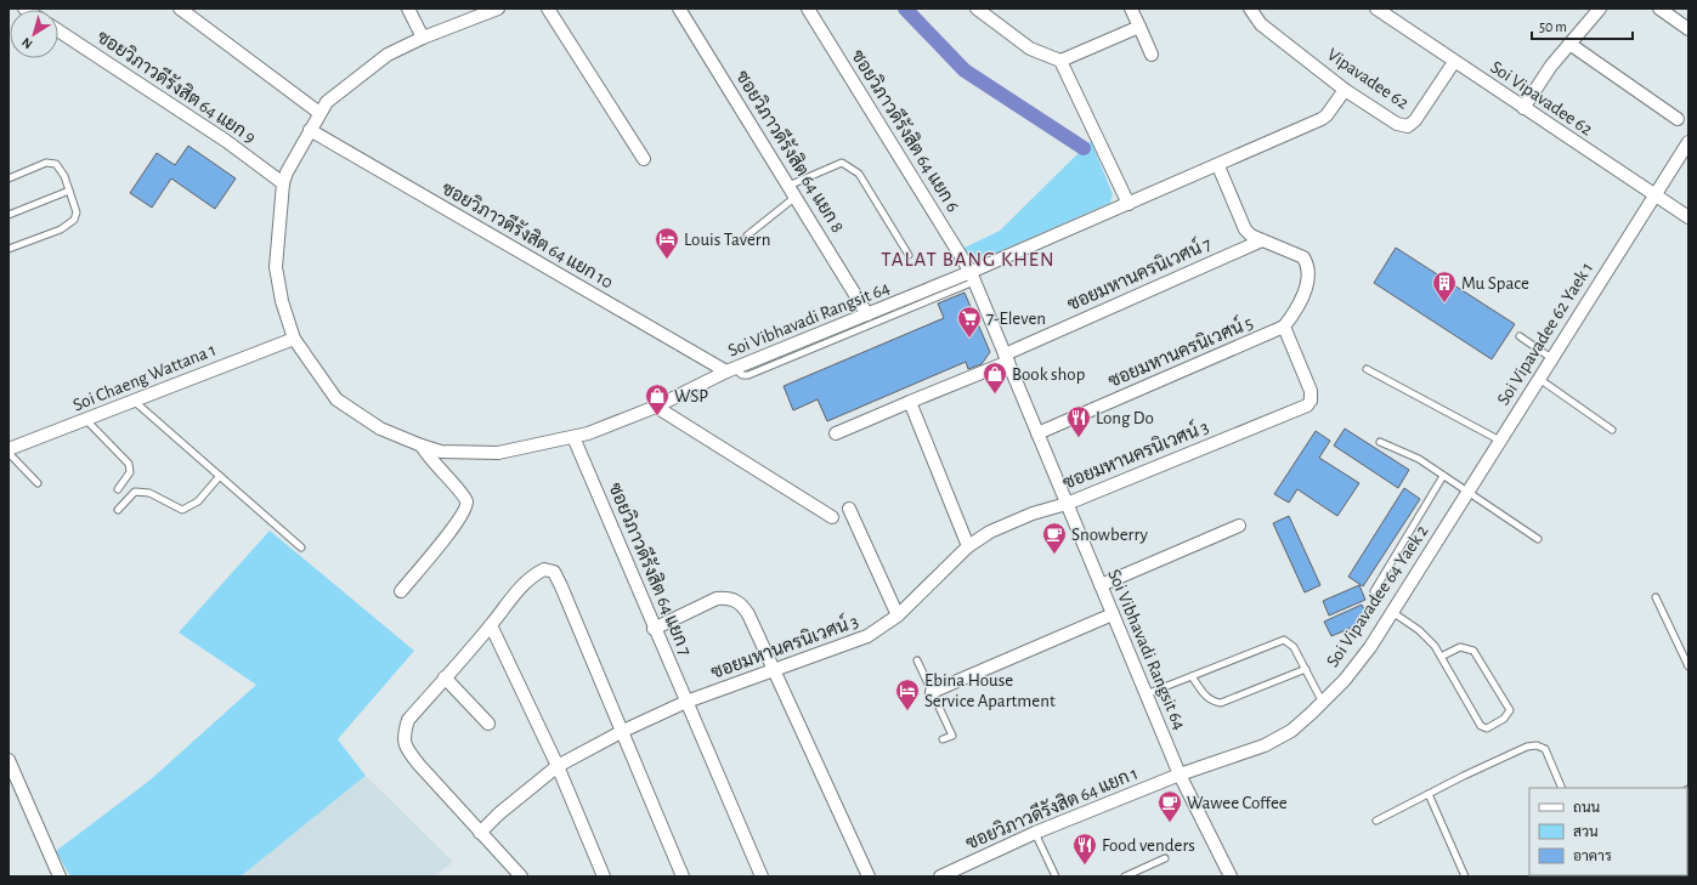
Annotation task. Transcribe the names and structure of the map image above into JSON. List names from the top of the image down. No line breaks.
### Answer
{"streets":{"street":["Vipavadee 62","ซอยวิภาวดีรังสิต 64 แยก 9","Soi Vipavadee 62","ซอยวิภาวดีรังสิต 64 แยก 6","ซอยวิภาวดีรังสิต 64 แยก 8","ซอยวิภาวดีรังสิต 64 แยก 10","ซอยมหานครนิเวศน์ 7","Soi Vibhavadi Rangsit 64","Soi Vipavadee 62 Yaek 1","ซอยมหานครนิเวศน์ 5","Soi Chaeng Wattana 1","ซอยมหานครนิเวศน์ 3","ซอยวิภาวดีรังสิต 64 แยก 7","Soi Vipavadee 64 Yaek 2","ซอยวิภาวดีรังสิต 64 แยก 1"]},"crossings":[["Vipavadee 62","Soi Vipavadee 62"],["ซอยวิภาวดีรังสิต 64 แยก 9","Soi Vibhavadi Rangsit 64"],["Soi Vipavadee 62","Soi Vipavadee 62 Yaek 1"],["ซอยวิภาวดีรังสิต 64 แยก 6","Soi Vibhavadi Rangsit 64"],["ซอยวิภาวดีรังสิต 64 แยก 8","Soi Vibhavadi Rangsit 64"],["ซอยวิภาวดีรังสิต 64 แยก 10","Soi Vibhavadi Rangsit 64"],["ซอยมหานครนิเวศน์ 7","Soi Vibhavadi Rangsit 64"],["Soi Vibhavadi Rangsit 64","ซอยมหานครนิเวศน์ 5"],["Soi Vibhavadi Rangsit 64","Soi Chaeng Wattana 1"],["Soi Vibhavadi Rangsit 64","ซอยมหานครนิเวศน์ 3"],["Soi Vibhavadi Rangsit 64","ซอยวิภาวดีรังสิต 64 แยก 7"],["Soi Vibhavadi Rangsit 64","Soi Vipavadee 64 Yaek 2"],["Soi Vibhavadi Rangsit 64","ซอยวิภาวดีรังสิต 64 แยก 1"],["Soi Vipavadee 62 Yaek 1","Soi Vipavadee 64 Yaek 2"],["ซอยมหานครนิเวศน์ 5","ซอยมหานครนิเวศน์ 3"],["ซอยมหานครนิเวศน์ 3","ซอยวิภาวดีรังสิต 64 แยก 7"],["Soi Vipavadee 64 Yaek 2","ซอยวิภาวดีรังสิต 64 แยก 1"]],"districts":["TALAT BANG KHEN"],"places":{"hotel":["Louis Tavern","Ebina House Service Apartment"],"building":["Mu Space"],"supermarket":["7-Eleven"],"shop":["Book shop","WSP"],"restaurant":["Long Do","Food venders"],"cafe":["Snowberry","Wawee Coffee"]},"legend":["ถนน","สวน","อาคาร"],"scale_bar":"50 m","north":"bottom left"}
